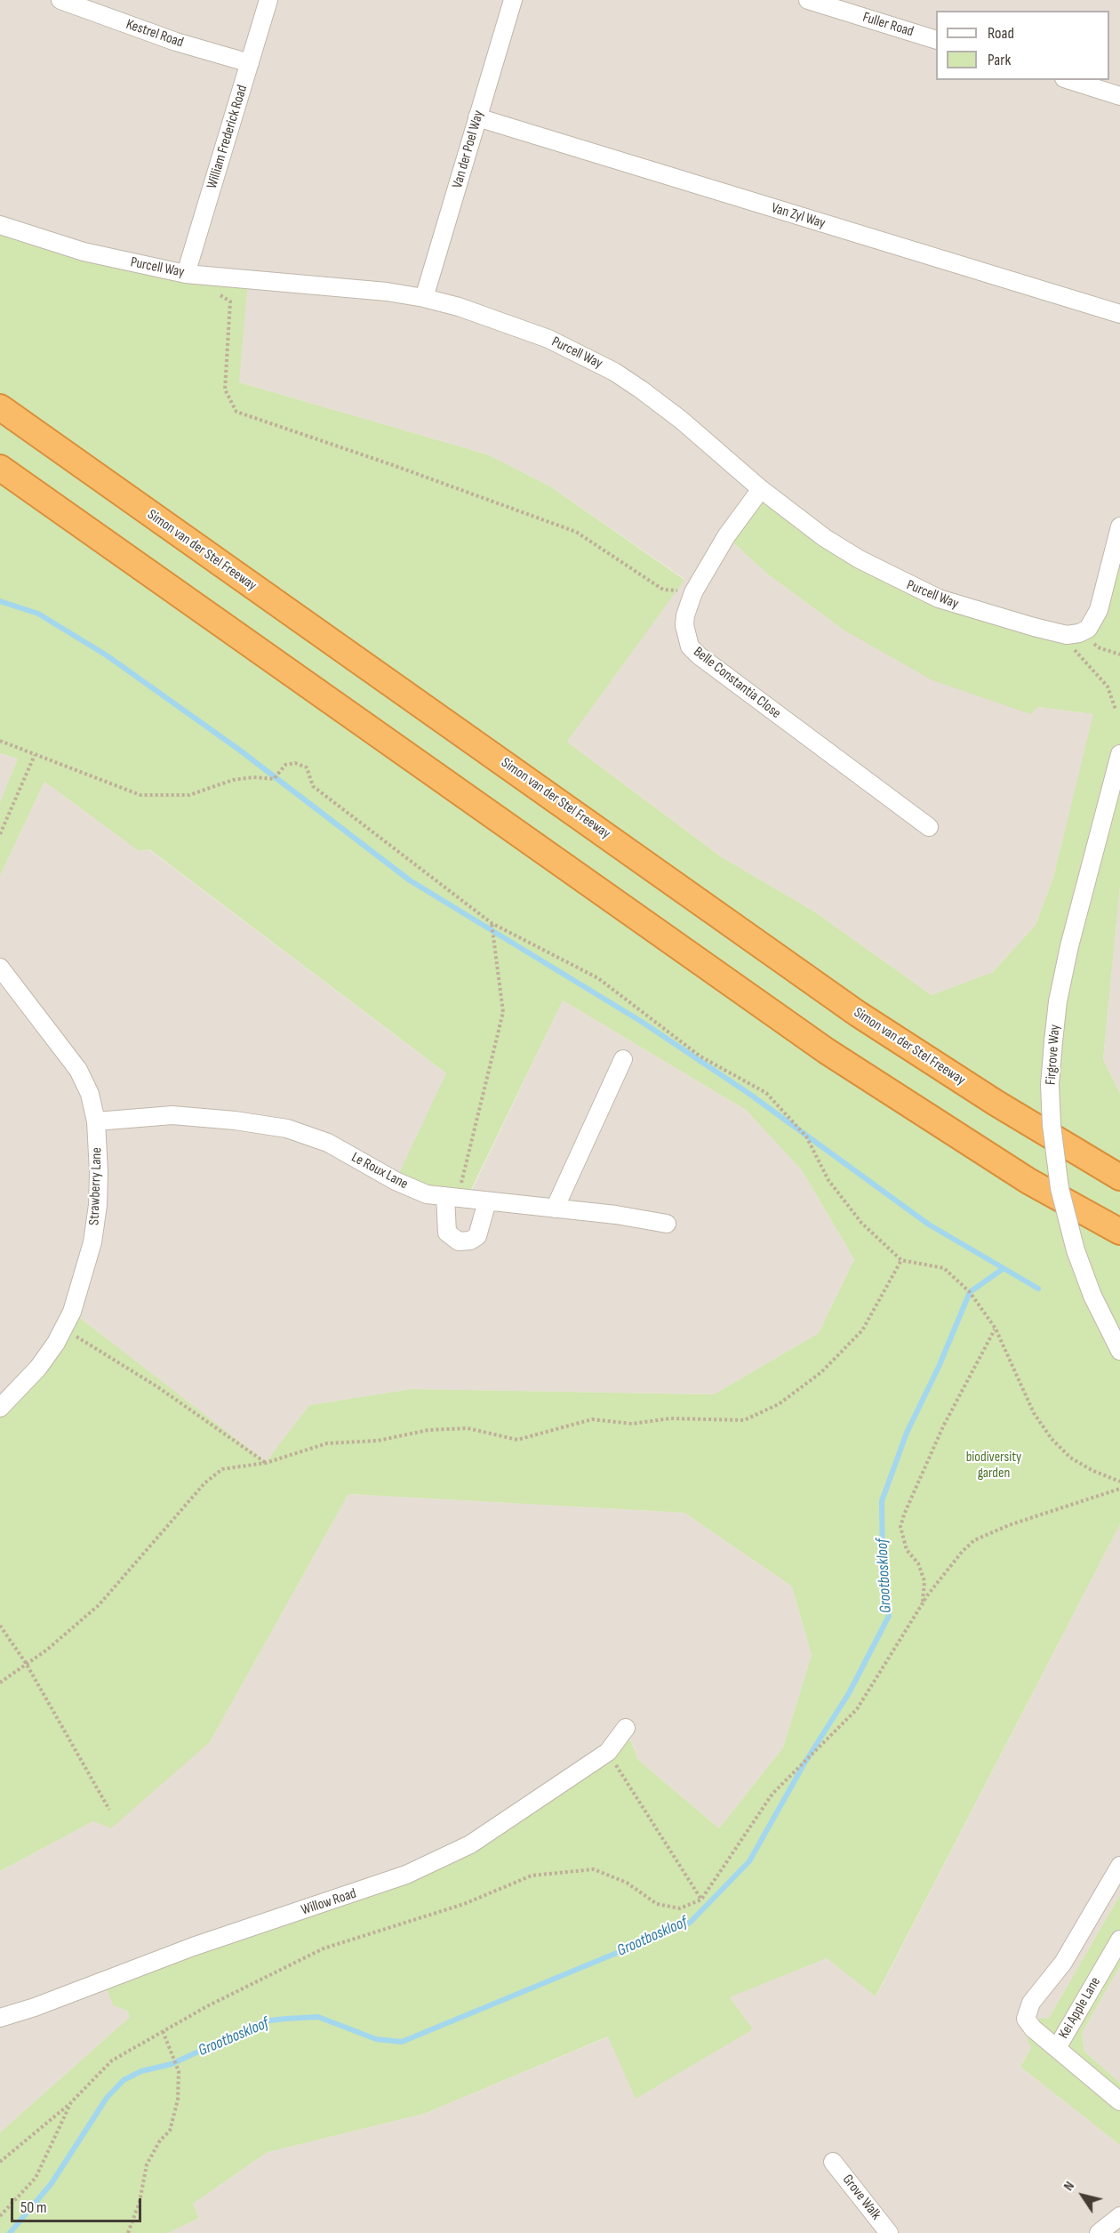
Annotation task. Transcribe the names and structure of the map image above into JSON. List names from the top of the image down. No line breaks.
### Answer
{"streets":{"highway":["Simon van der Stel Freeway"],"street":["Fuller Road","Kestrel Road","William Frederick Road","Van der Poel Way","Van Zyl Way","Purcell Way","Belle Constantia Close","Firgrove Way","Le Roux Lane","Strawberry Lane","Willow Road","Kei Apple Lane","Grove Walk"]},"crossings":[["Kestrel Road","William Frederick Road"],["William Frederick Road","Purcell Way"],["Van der Poel Way","Van Zyl Way"],["Van der Poel Way","Purcell Way"],["Purcell Way","Belle Constantia Close"],["Le Roux Lane","Strawberry Lane"]],"water":["Grootboskloof"],"parks":["biodiversity garden"],"legend":["Road","Park"],"scale_bar":"50 m","north":"top left"}
